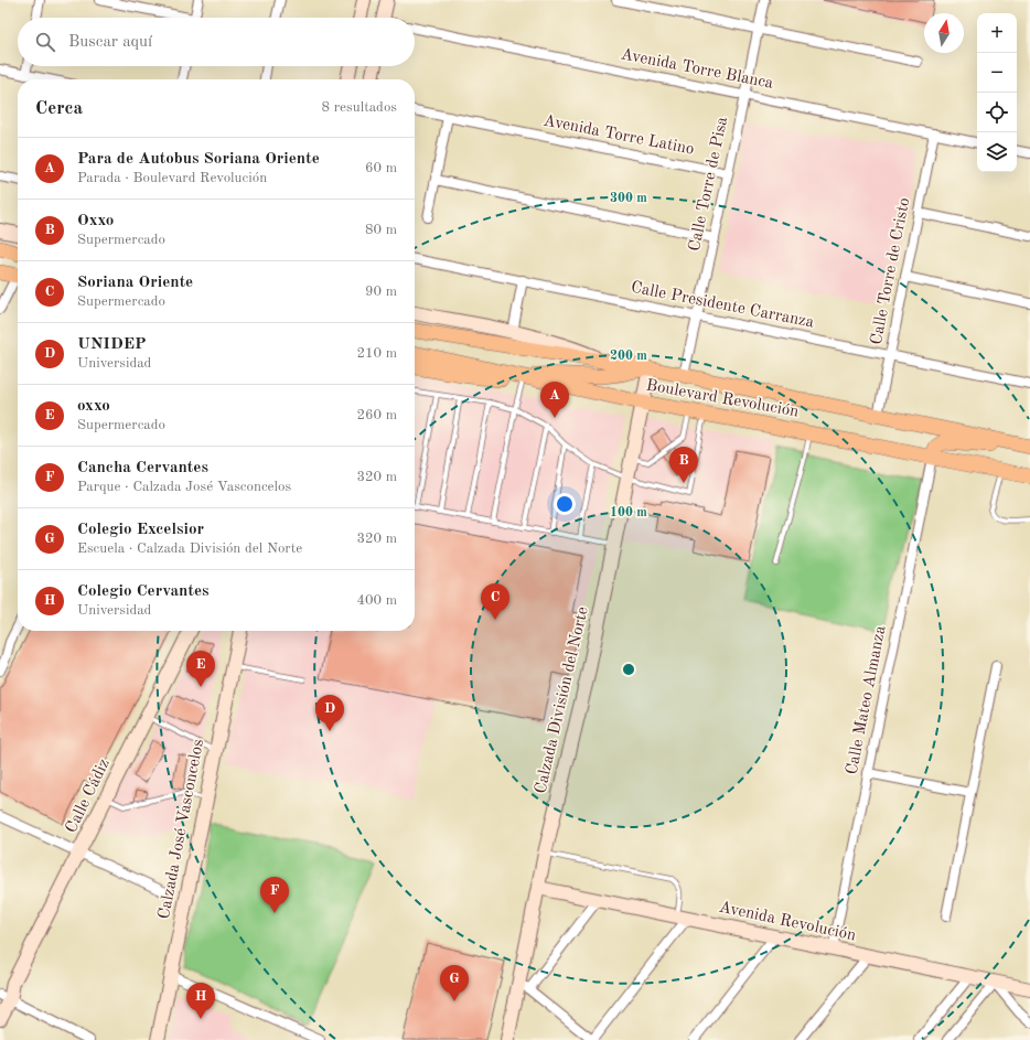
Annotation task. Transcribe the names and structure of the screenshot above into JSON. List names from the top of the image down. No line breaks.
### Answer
{"streets":{"main road":["Boulevard Revolución","Calzada División del Norte","Calle Cádiz","Calzada José Vasconcelos","Avenida Revolución"],"street":["Avenida Torre Blanca","Avenida Torre Latino","Calle Torre de Pisa","Calle Torre de Cristo","Calle Presidente Carranza","Calle Mateo Almanza"]},"crossings":[["Avenida Torre Blanca","Calle Torre de Pisa"],["Avenida Torre Blanca","Calle Torre de Cristo"],["Avenida Torre Latino","Calle Torre de Pisa"],["Calle Torre de Pisa","Calle Presidente Carranza"],["Calle Torre de Cristo","Calle Presidente Carranza"],["Boulevard Revolución","Calzada División del Norte"],["Boulevard Revolución","Calle Mateo Almanza"],["Calzada División del Norte","Avenida Revolución"],["Calle Mateo Almanza","Avenida Revolución"]],"north":"top","page":{"map_buttons":["+","−"],"search":"Buscar aquí","heading":["Cerca","8 resultados"],"list":[{"mark":"A","name":"Para de Autobus Soriana Oriente","note":"Parada · Boulevard Revolución","value":"60 m"},{"mark":"B","name":"Oxxo","note":"Supermercado","value":"80 m"},{"mark":"C","name":"Soriana Oriente","note":"Supermercado","value":"90 m"},{"mark":"D","name":"UNIDEP","note":"Universidad","value":"210 m"},{"mark":"E","name":"oxxo","note":"Supermercado","value":"260 m"},{"mark":"F","name":"Cancha Cervantes","note":"Parque · Calzada José Vasconcelos","value":"320 m"},{"mark":"G","name":"Colegio Excelsior","note":"Escuela · Calzada División del Norte","value":"320 m"},{"mark":"H","name":"Colegio Cervantes","note":"Universidad","value":"400 m"}],"pins":["A","B","C","E","D","F","G","H"]},"rings":["300 m","200 m","100 m"]}
